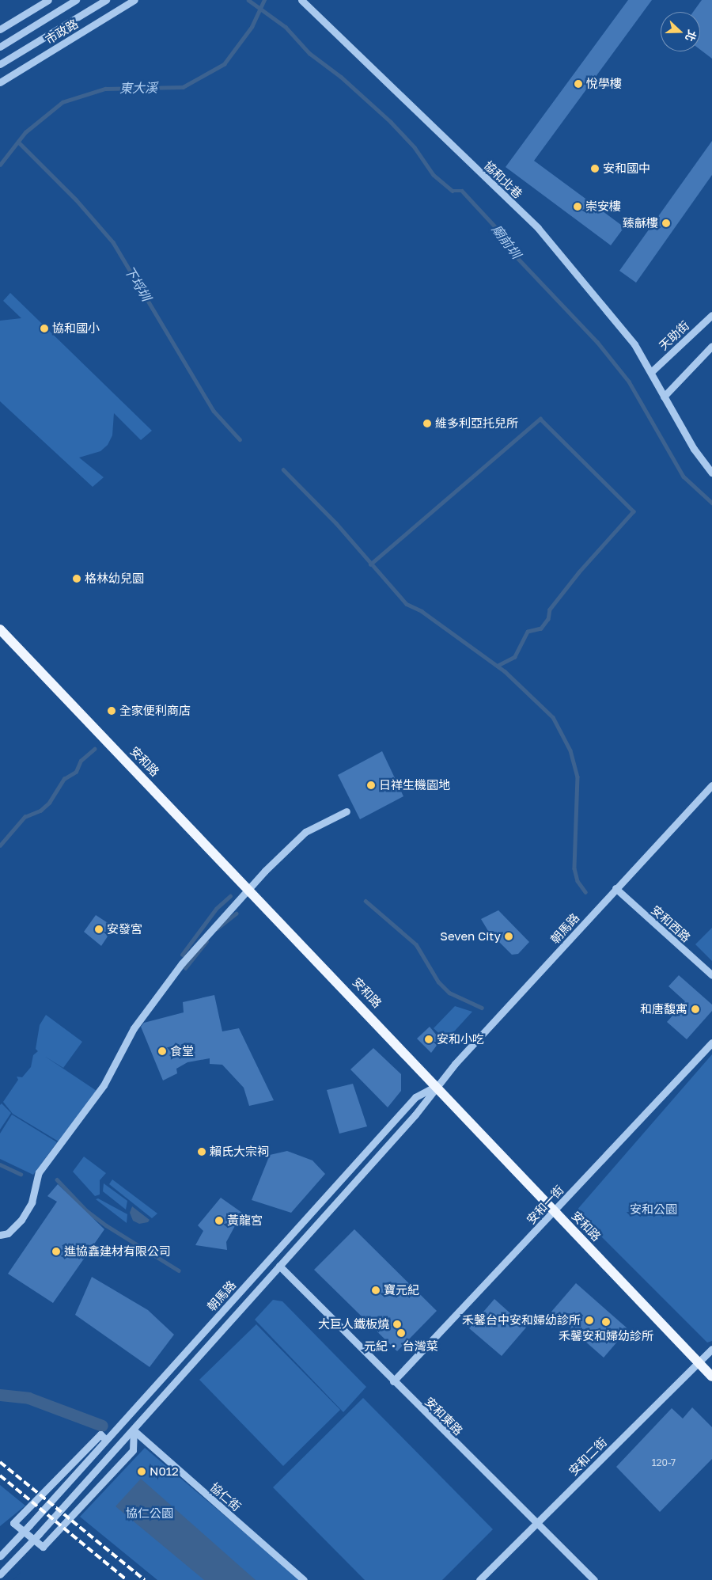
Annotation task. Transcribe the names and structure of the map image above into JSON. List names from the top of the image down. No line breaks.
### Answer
{"streets":{"main road":["安和路"],"street":["市政路","協和北巷","天助街","安和西路","朝馬路","安和一街","安和東路","安和二街","協仁街"]},"crossings":[["協和北巷","天助街"],["安和路","朝馬路"],["安和路","安和一街"],["安和路","安和二街"],["安和西路","朝馬路"],["朝馬路","安和東路"],["朝馬路","協仁街"],["安和一街","安和東路"],["安和東路","安和二街"]],"water":["東大溪","廟前圳","下埒圳"],"parks":["安和公園","協仁公園"],"places":["悅學樓","安和國中","崇安樓","臻龢樓","協和國小","維多利亞托兒所","格林幼兒園","全家便利商店","日祥生機園地","安發宮","Seven City","和唐馥寓","安和小吃","食堂","賴氏大宗祠","黃龍宮","進協鑫建材有限公司","寶元紀","禾馨台中安和婦幼診所","禾馨安和婦幼診所","大巨人鐵板燒","元紀‧ 台灣菜","N012"],"house_numbers":["120-7"],"north":"right"}
